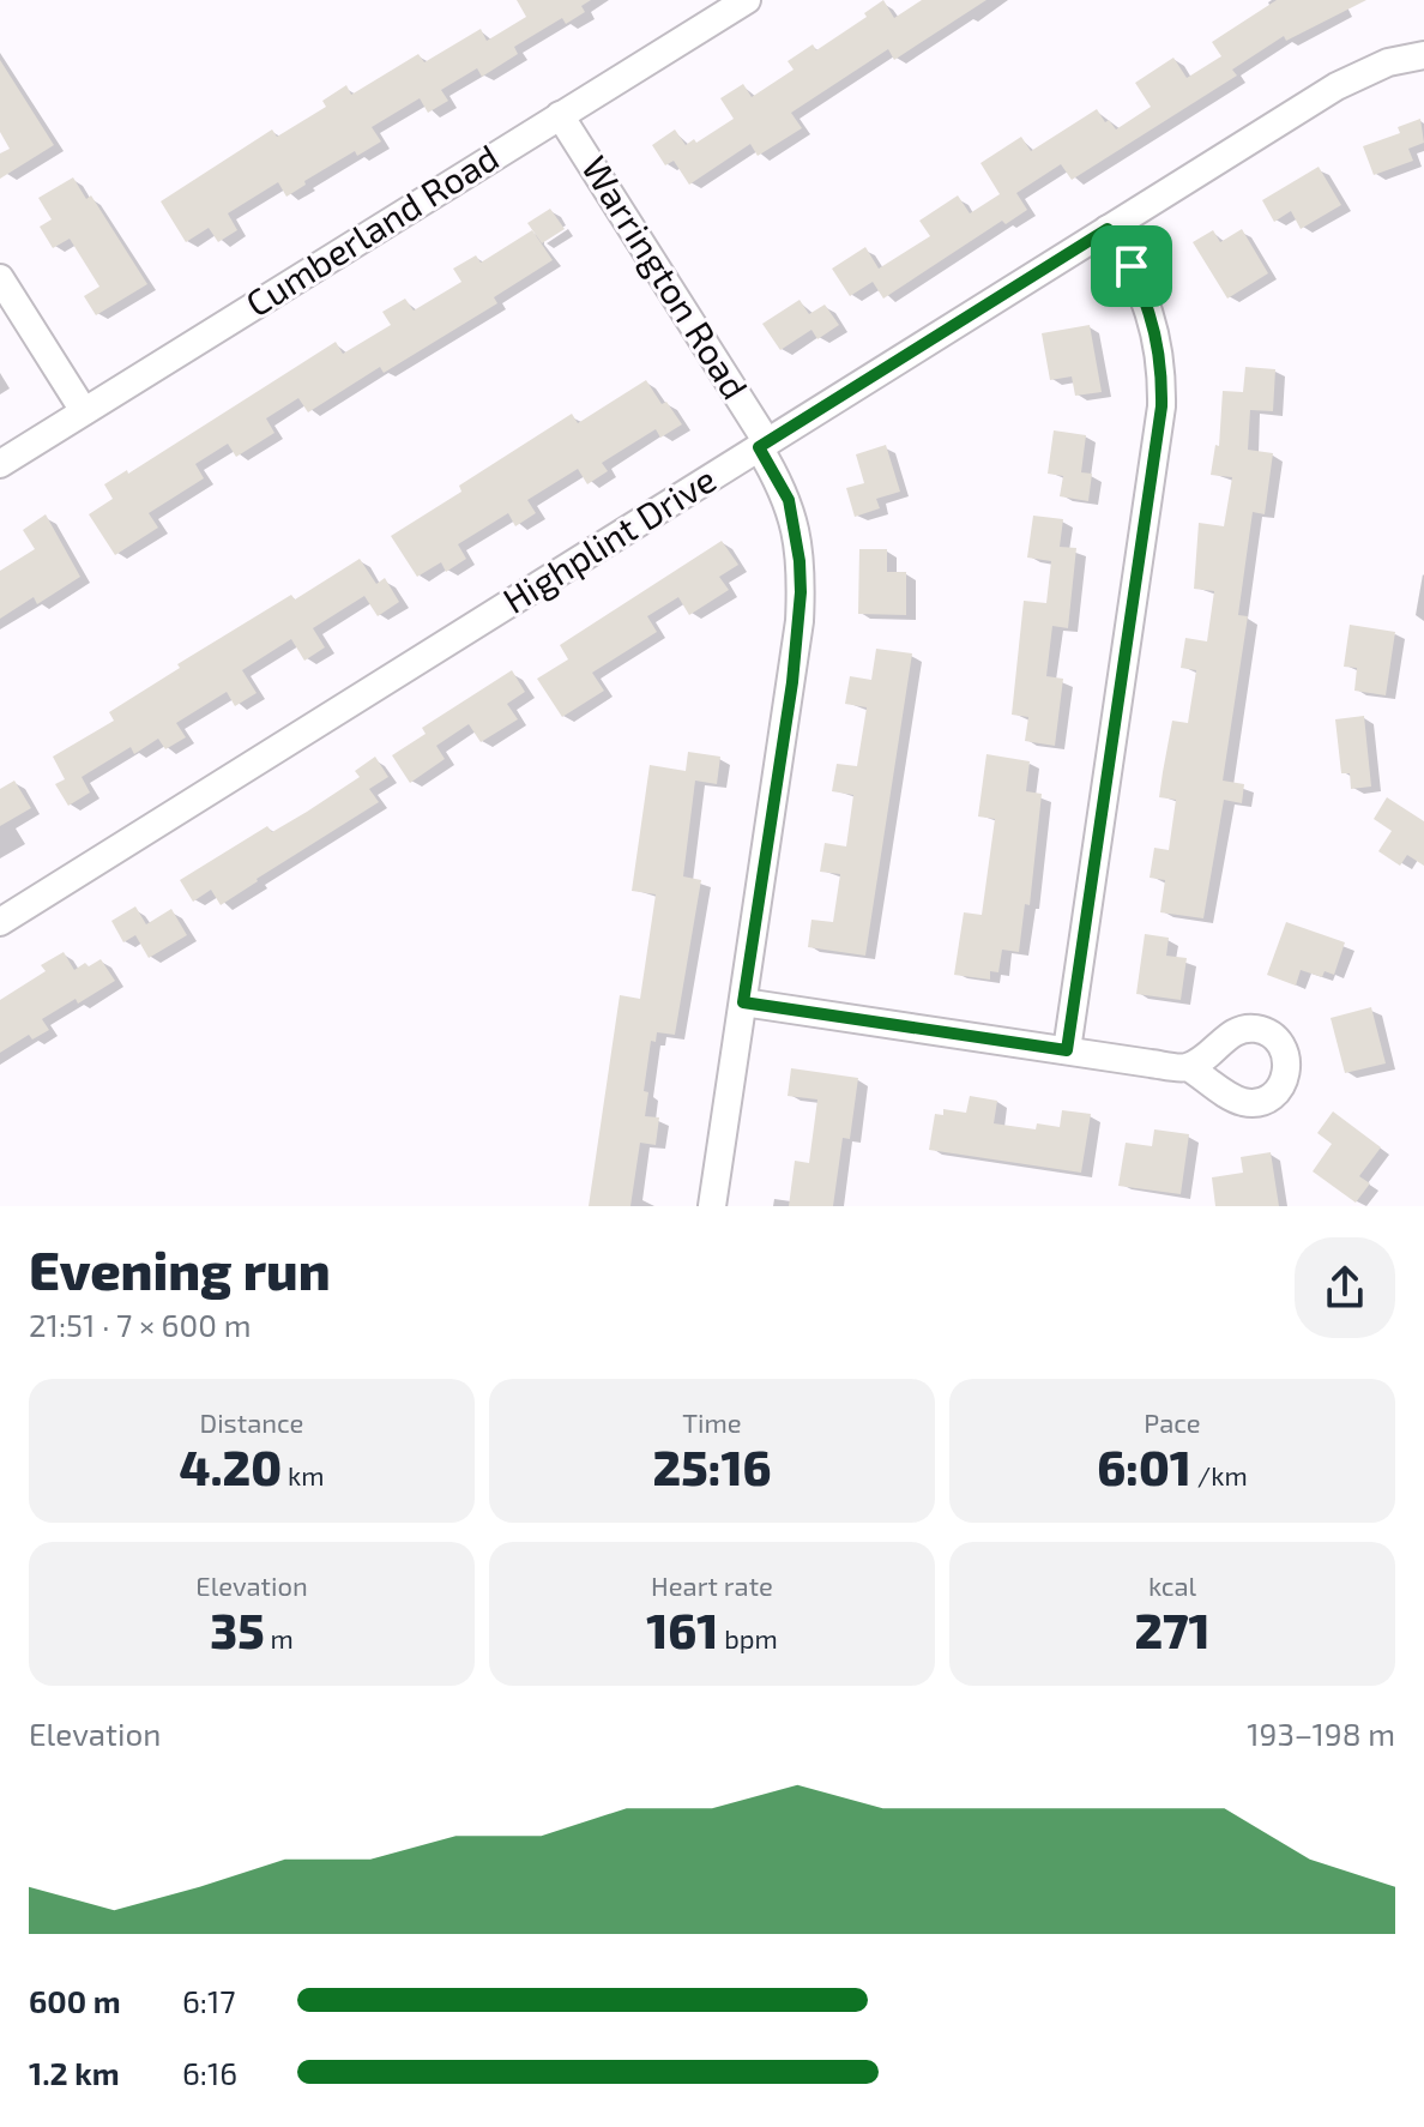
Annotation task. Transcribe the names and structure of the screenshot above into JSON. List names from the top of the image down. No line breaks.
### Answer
{"streets":{"street":["Cumberland Road","Warrington Road","Highplint Drive"]},"crossings":[["Cumberland Road","Warrington Road"],["Warrington Road","Highplint Drive"]],"page":{"heading":["Evening run","21:51 · 7 × 600 m"],"stats":[["Distance","4.20 km"],["Time","25:16"],["Pace","6:01 /km"],["Elevation","35 m"],["Heart rate","161 bpm"],["kcal","271"]],"chart":["Elevation","193–198 m"],"list":[{"name":"600 m","note":"6:17"},{"name":"1.2 km","note":"6:16"}]}}
